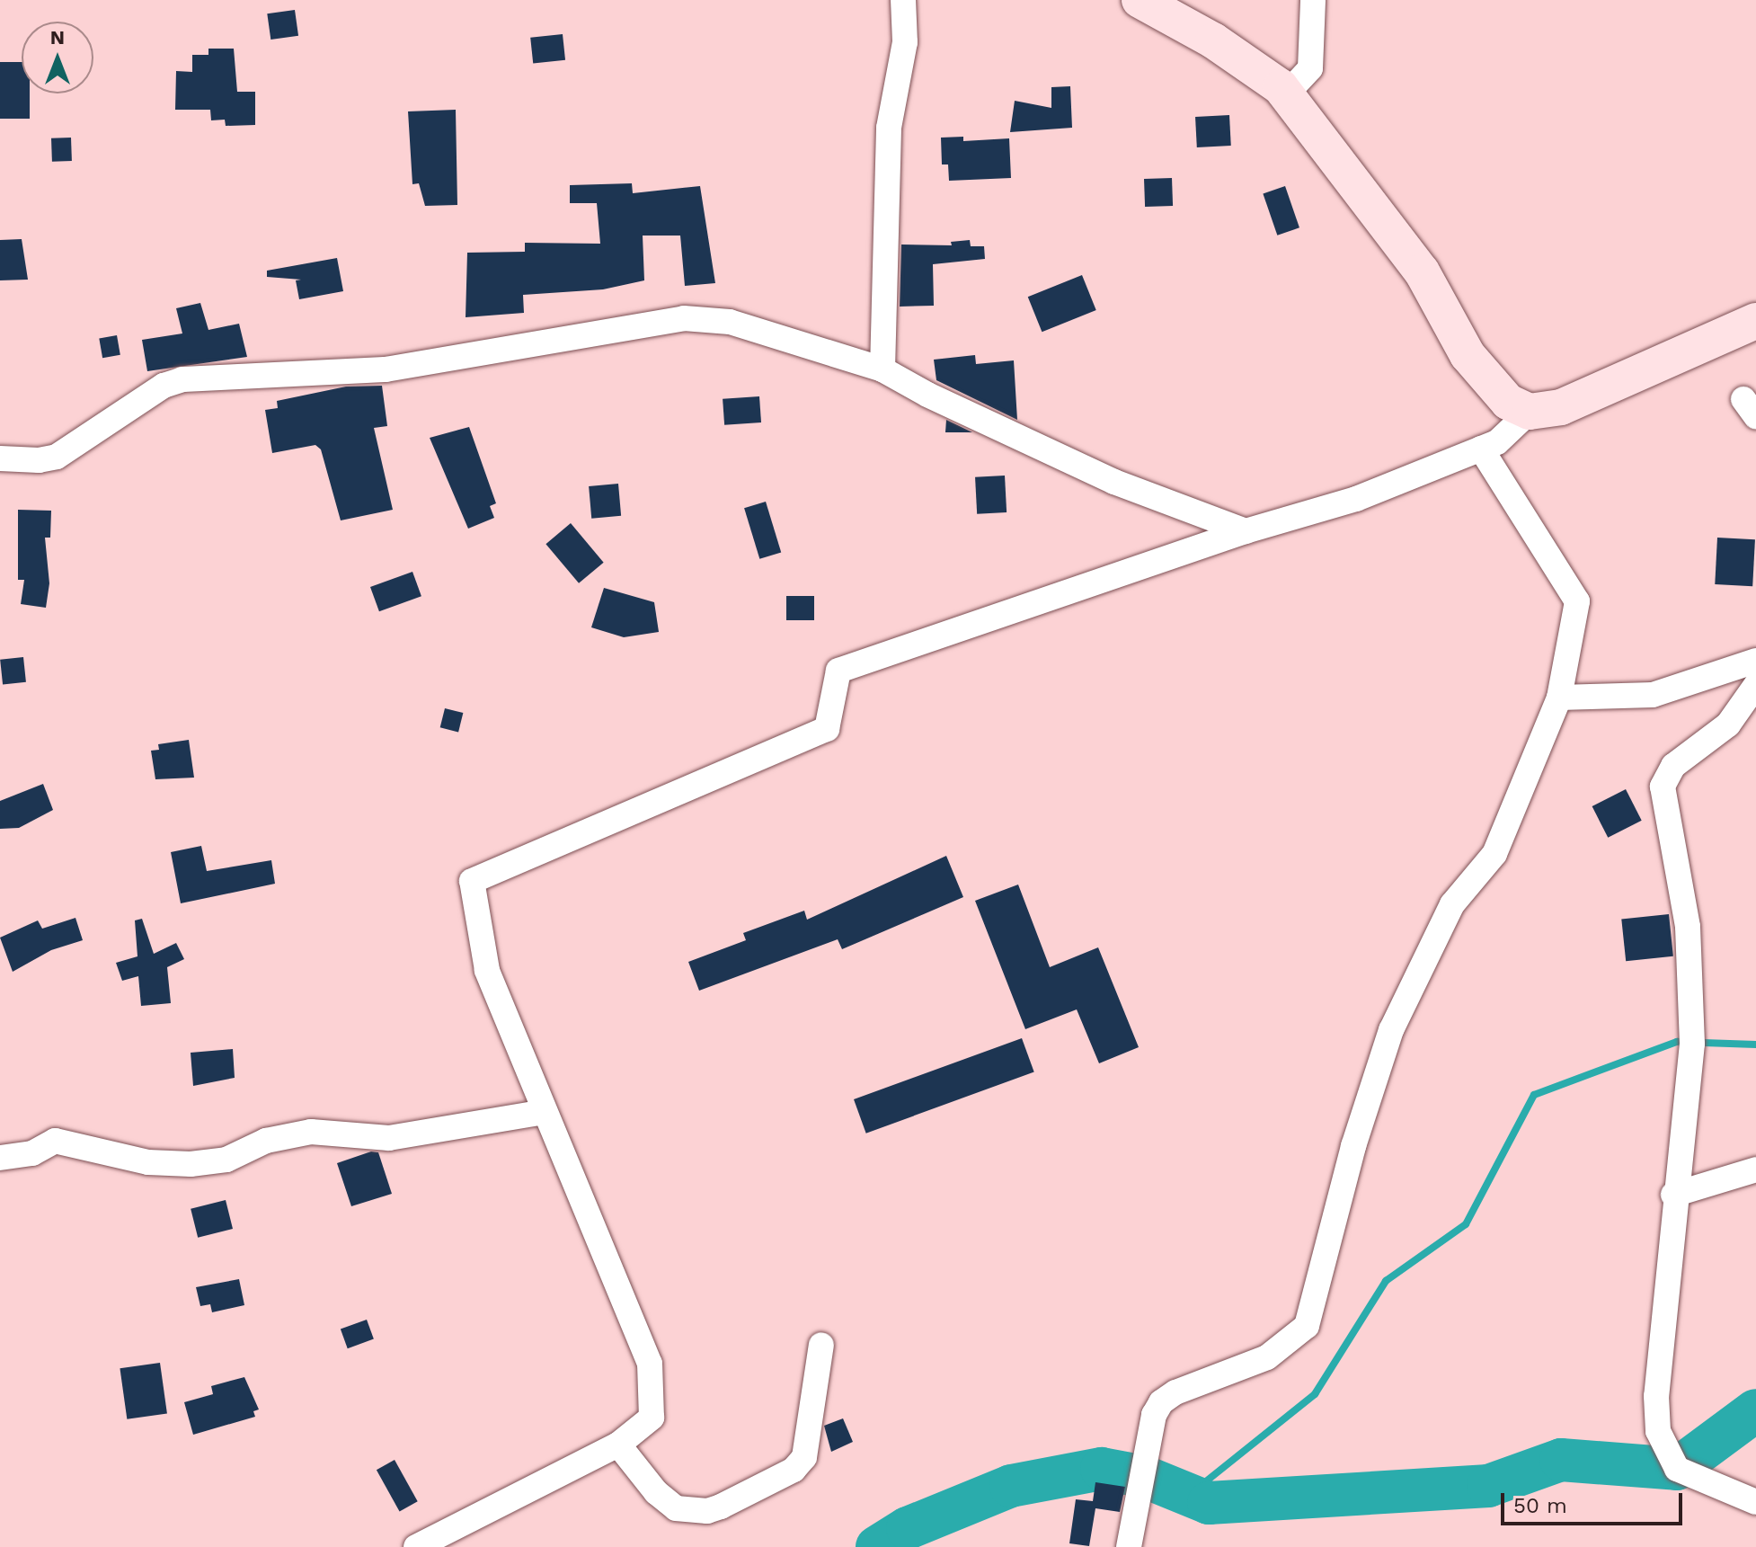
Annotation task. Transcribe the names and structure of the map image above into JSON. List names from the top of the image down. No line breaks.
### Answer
{"scale_bar":"50 m","north":"top"}
